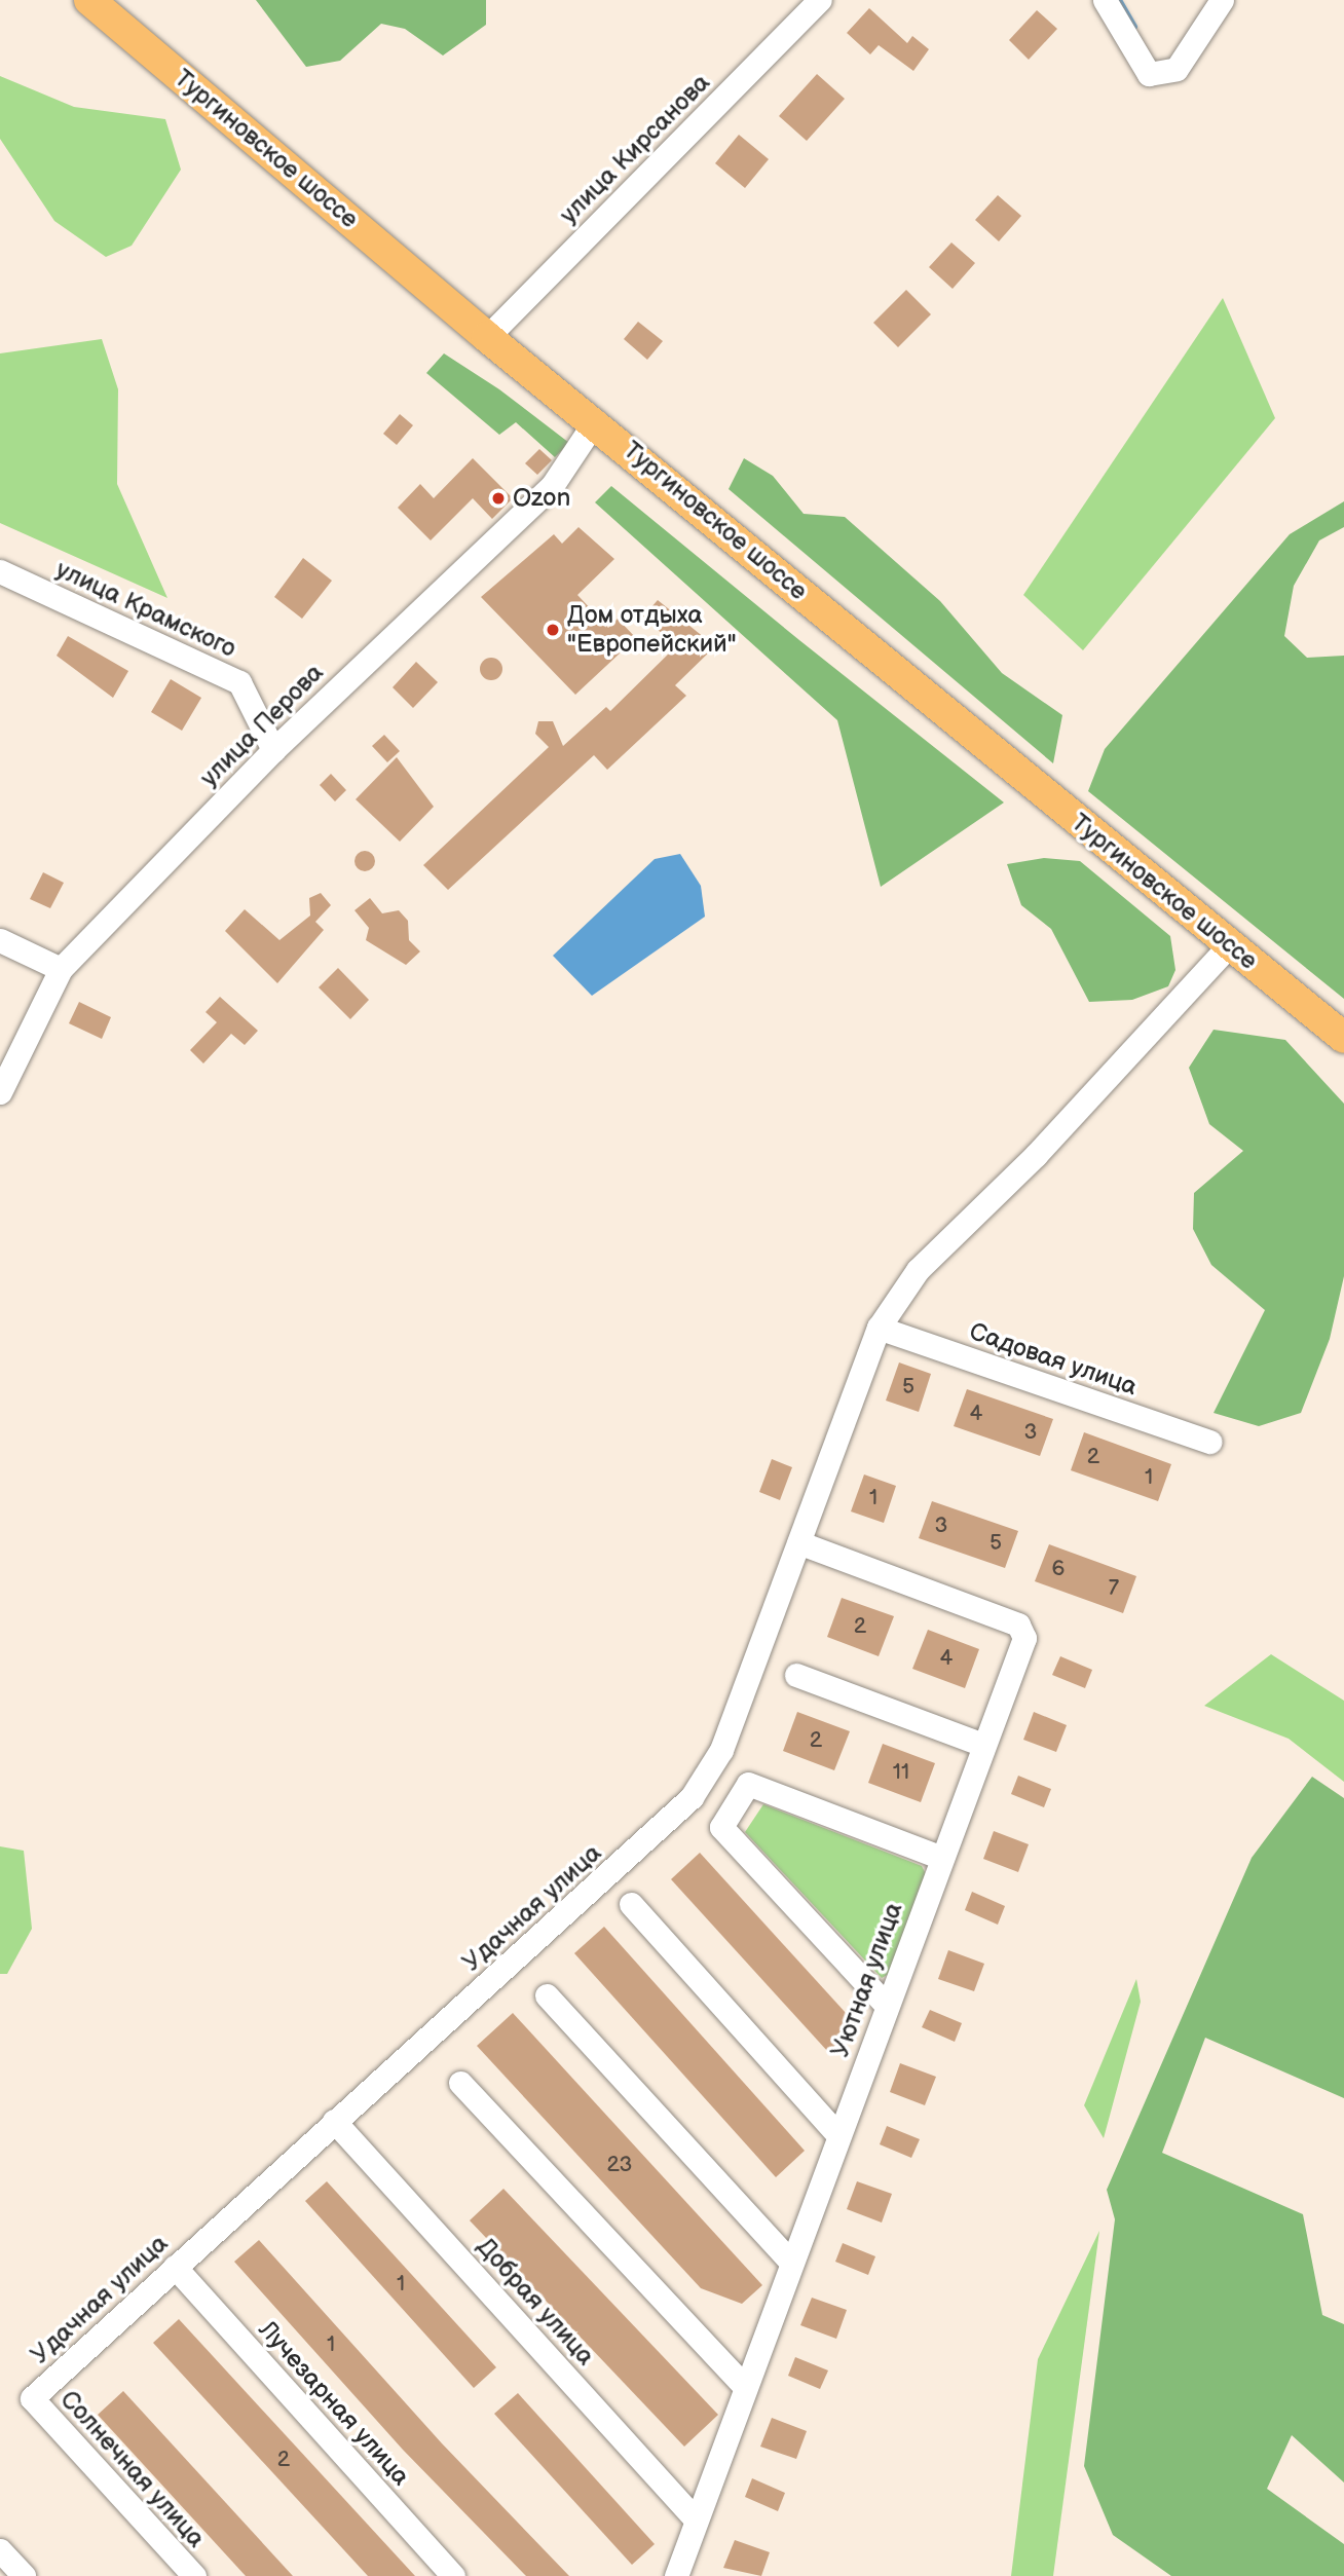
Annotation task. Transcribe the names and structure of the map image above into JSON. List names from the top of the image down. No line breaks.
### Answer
{"streets":{"main road":["Тургиновское шоссе"],"street":["улица Кирсанова","улица Крамского","улица Перова","Садовая улица","Удачная улица","Уютная улица","Добрая улица","Лучезарная улица","Солнечная улица"]},"crossings":[["Тургиновское шоссе","улица Кирсанова"],["Тургиновское шоссе","улица Перова"],["Тургиновское шоссе","Удачная улица"],["улица Крамского","улица Перова"],["Садовая улица","Удачная улица"],["Удачная улица","Уютная улица"],["Удачная улица","Добрая улица"],["Удачная улица","Лучезарная улица"],["Удачная улица","Солнечная улица"],["Уютная улица","Добрая улица"]],"places":["Ozon","Дом отдыха \"Европейский\""],"house_numbers":["5","4","3","2","1","1","3","5","6","7","2","4","2","11","23","1","1","2"]}
